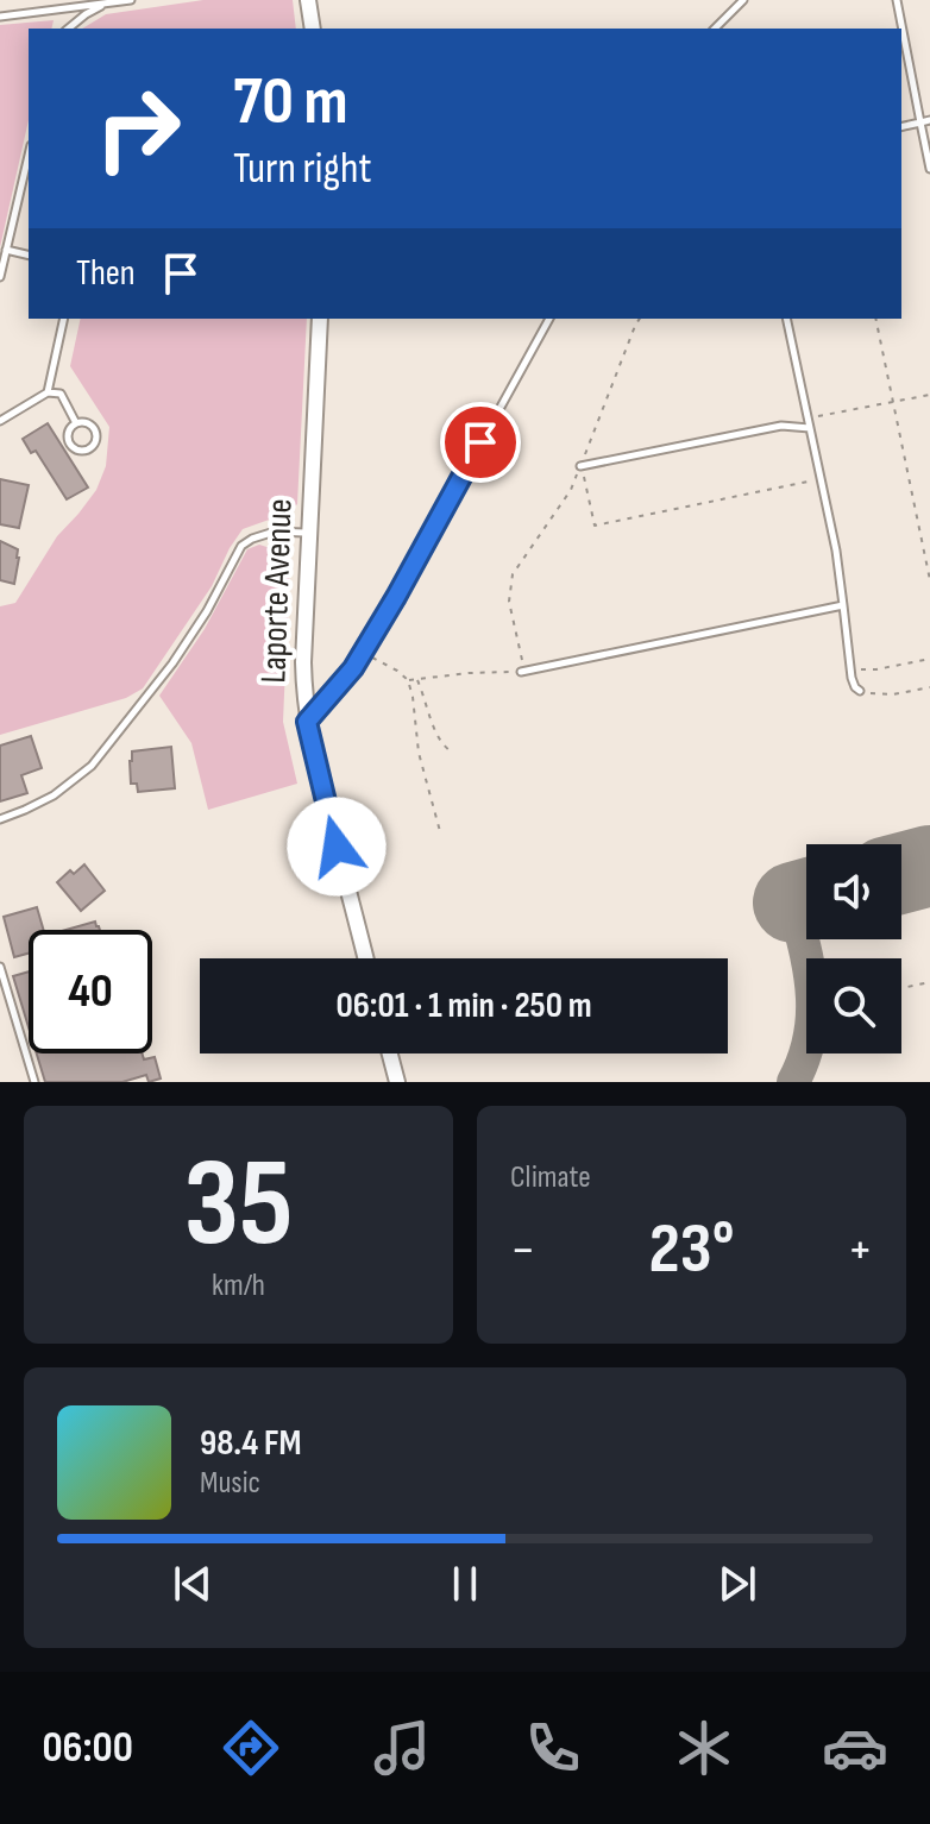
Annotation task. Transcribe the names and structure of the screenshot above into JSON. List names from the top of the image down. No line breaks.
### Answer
{"streets":{"street":["Laporte Avenue"]},"page":{"turn":["70 m","Turn right"],"then":"Then","limit":"40","trip":"06:01 · 1 min · 250 m","tile":[["35","km/h"],"Climate"],"heat":["−","23°","+"],"song":["98.4 FM","Music"],"tabs":"06:00"}}
